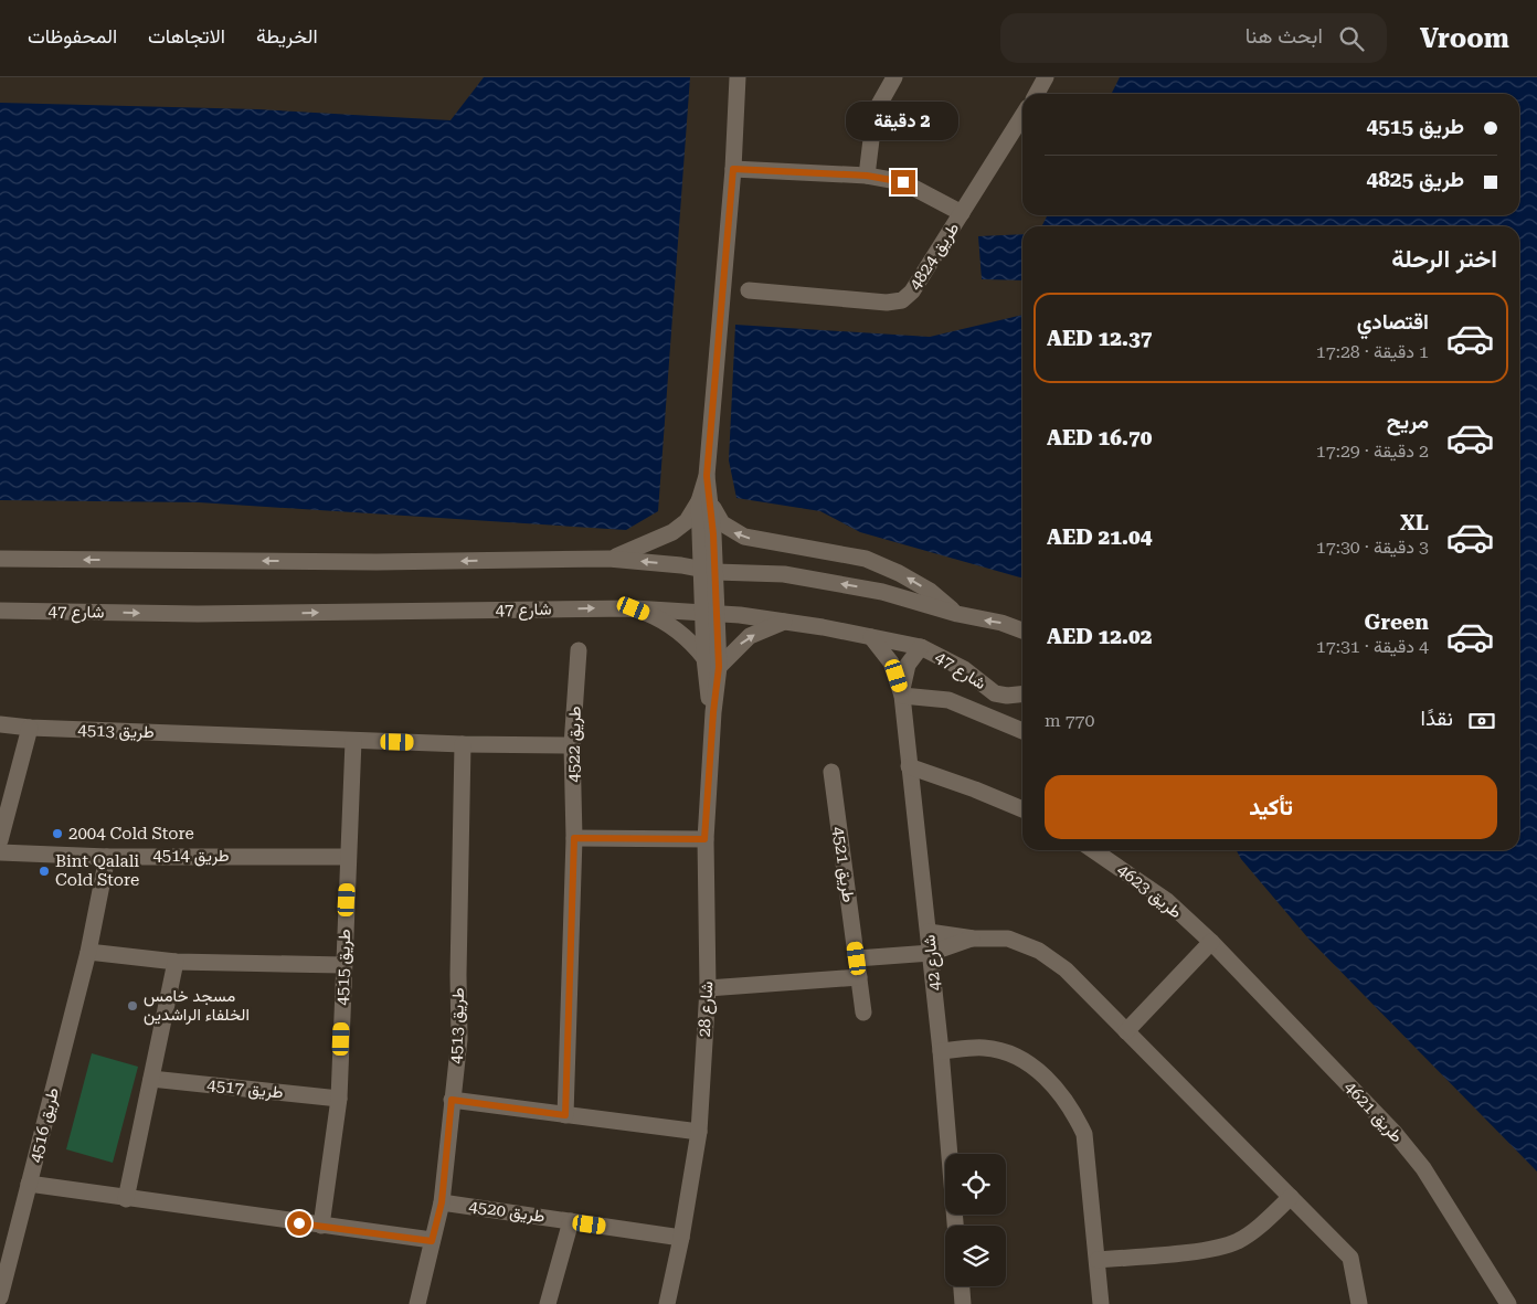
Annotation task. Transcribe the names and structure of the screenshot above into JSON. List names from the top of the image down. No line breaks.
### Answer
{"streets":{"street":["طريق 4824","شارع 47","طريق 4513","طريق 4522","طريق 4514","طريق 4521","طريق 4623","شارع 42","طريق 4515","شارع 28","طريق 4517","طريق 4621","طريق 4516","طريق 4520"]},"crossings":[["شارع 47","شارع 42"],["شارع 47","شارع 28"],["طريق 4513","طريق 4522"],["طريق 4513","طريق 4515"],["طريق 4513","طريق 4520"],["طريق 4514","طريق 4515"],["طريق 4514","طريق 4516"],["طريق 4623","طريق 4621"],["طريق 4515","طريق 4517"],["شارع 28","طريق 4520"]],"places":["2004 Cold Store","Bint Qalali Cold Store","مسجد خامس الخلفاء الراشدين"],"page":{"header":"Vroom","search":"ابحث هنا","nav":["الخريطة","الاتجاهات","المحفوظات"],"banner":["طريق 4515","طريق 4825"],"bubble":"2 دقيقة","heading":"اختر الرحلة","list":[{"name":"اقتصادي","note":"1 دقيقة · 17:28","value":"AED 12.37"},{"name":"مريح","note":"2 دقيقة · 17:29","value":"AED 16.70"},{"name":"XL","note":"3 دقيقة · 17:30","value":"AED 21.04"},{"name":"Green","note":"4 دقيقة · 17:31","value":"AED 12.02"}],"pay":["نقدًا","770 m"],"buttons":"تأكيد"}}
